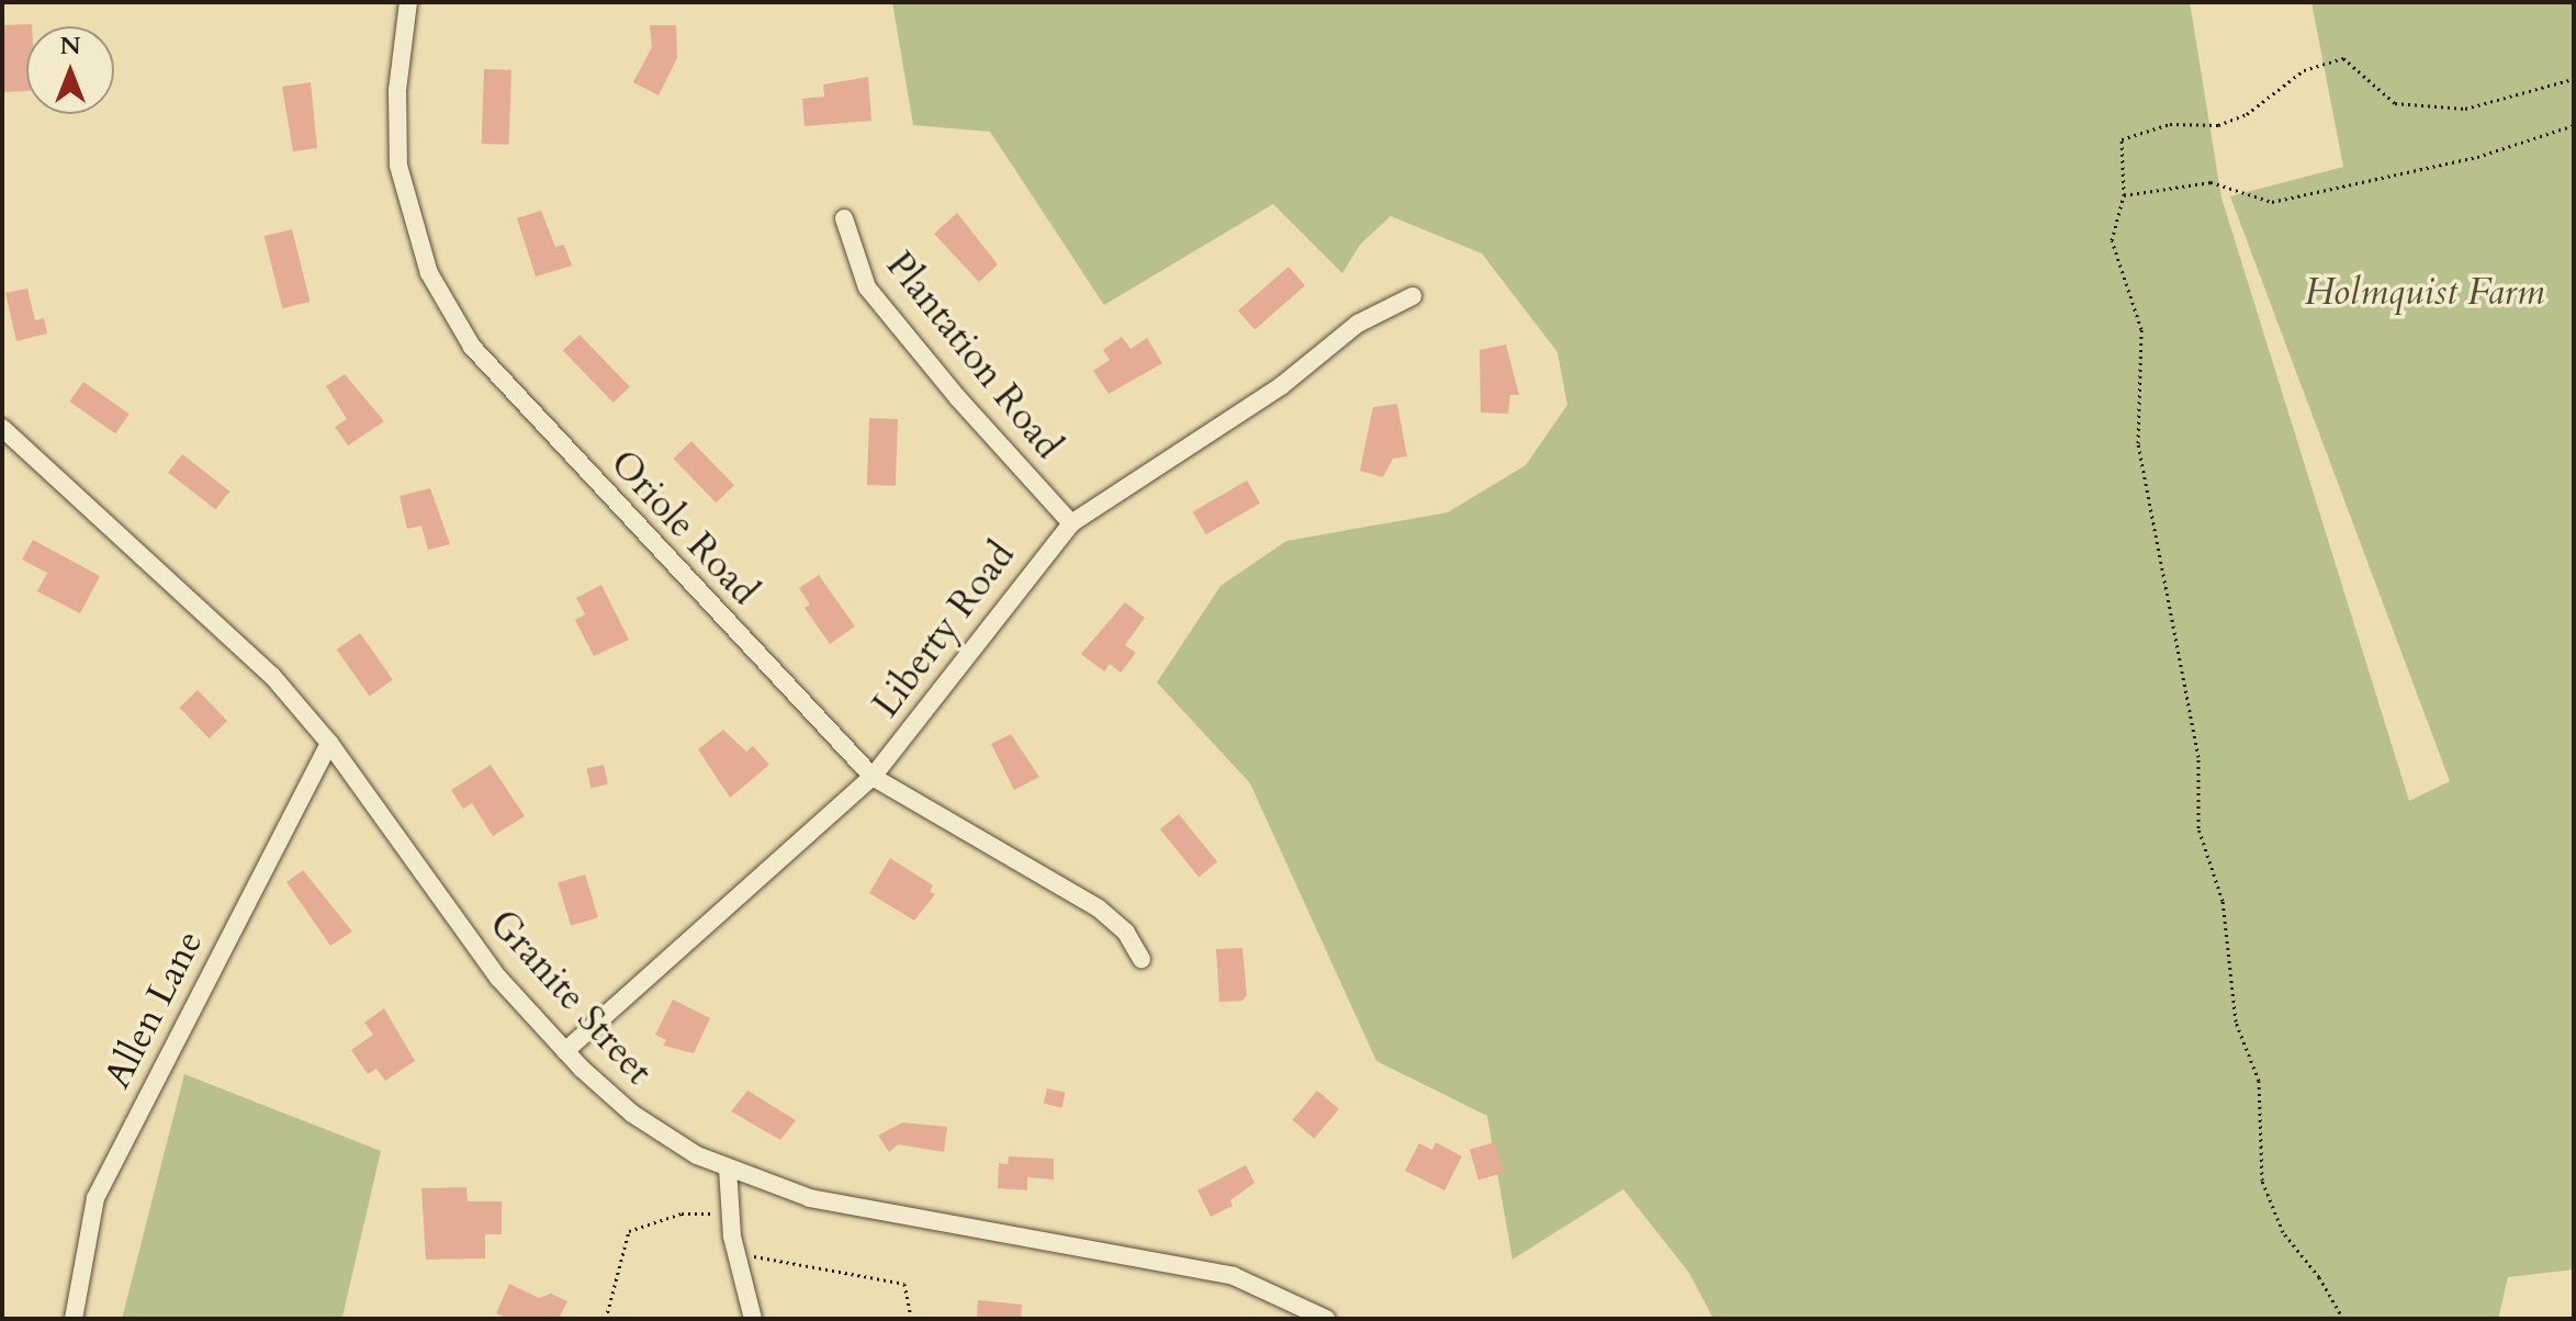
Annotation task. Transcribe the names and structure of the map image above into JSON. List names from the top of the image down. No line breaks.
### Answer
{"streets":{"street":["Plantation Road","Oriole Road","Liberty Road","Granite Street","Allen Lane"]},"crossings":[["Plantation Road","Liberty Road"],["Oriole Road","Liberty Road"],["Liberty Road","Granite Street"],["Granite Street","Allen Lane"]],"parks":["Holmquist Farm"],"north":"top"}
